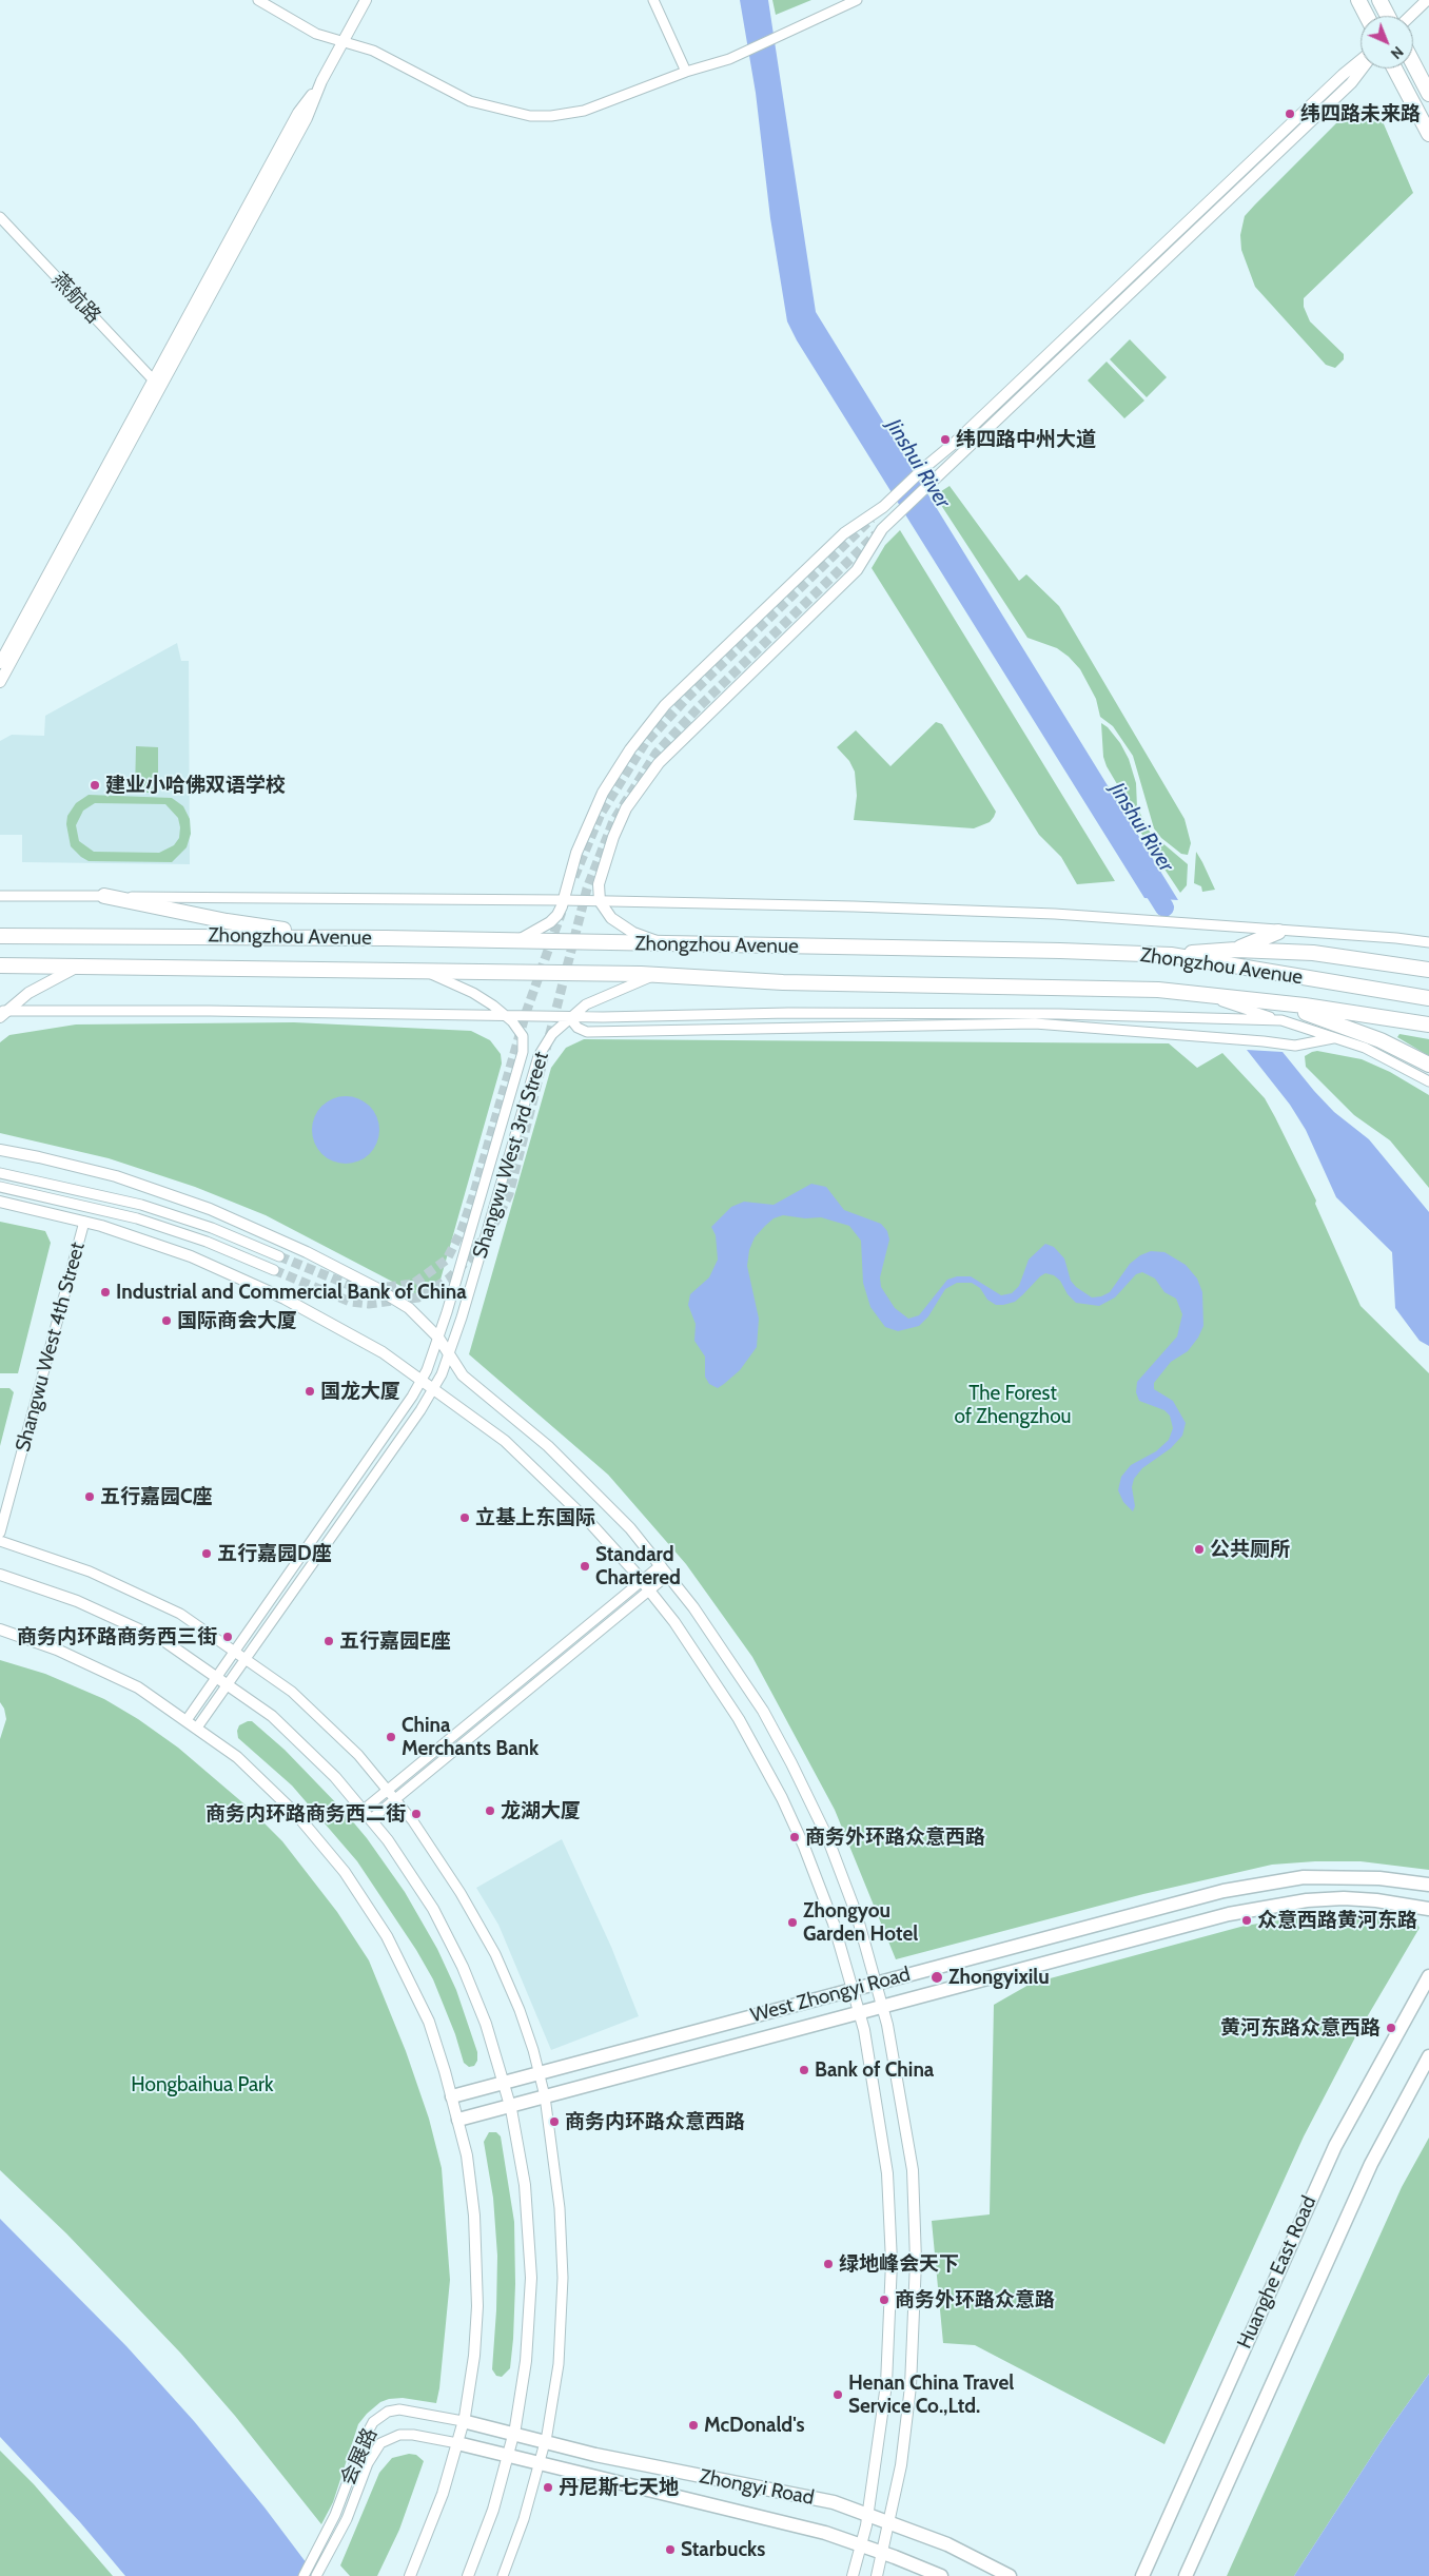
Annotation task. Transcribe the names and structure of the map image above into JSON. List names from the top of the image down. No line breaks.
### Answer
{"streets":{"main road":["Zhongzhou Avenue","West Zhongyi Road","Huanghe East Road","Zhongyi Road"],"street":["燕航路","Shangwu West 3rd Street","Shangwu West 4th Street","会展路"]},"crossings":[["Zhongzhou Avenue","Shangwu West 3rd Street"],["会展路","Zhongyi Road"]],"water":["Jinshui River"],"parks":["The Forest of Zhengzhou","Hongbaihua Park"],"places":["纬四路未来路","纬四路中州大道","建业小哈佛双语学校","Industrial and Commercial Bank of China","国际商会大厦","国龙大厦","五行嘉园C座","立基上东国际","公共厕所","五行嘉园D座","Standard Chartered","商务内环路商务西三街","五行嘉园E座","China Merchants Bank","龙湖大厦","商务内环路商务西二街","商务外环路众意西路","众意西路黄河东路","Zhongyou Garden Hotel","Zhongyixilu","黄河东路众意西路","Bank of China","商务内环路众意西路","绿地峰会天下","商务外环路众意路","Henan China Travel Service Co.,Ltd.","McDonald's","丹尼斯七天地","Starbucks"],"north":"bottom right"}
